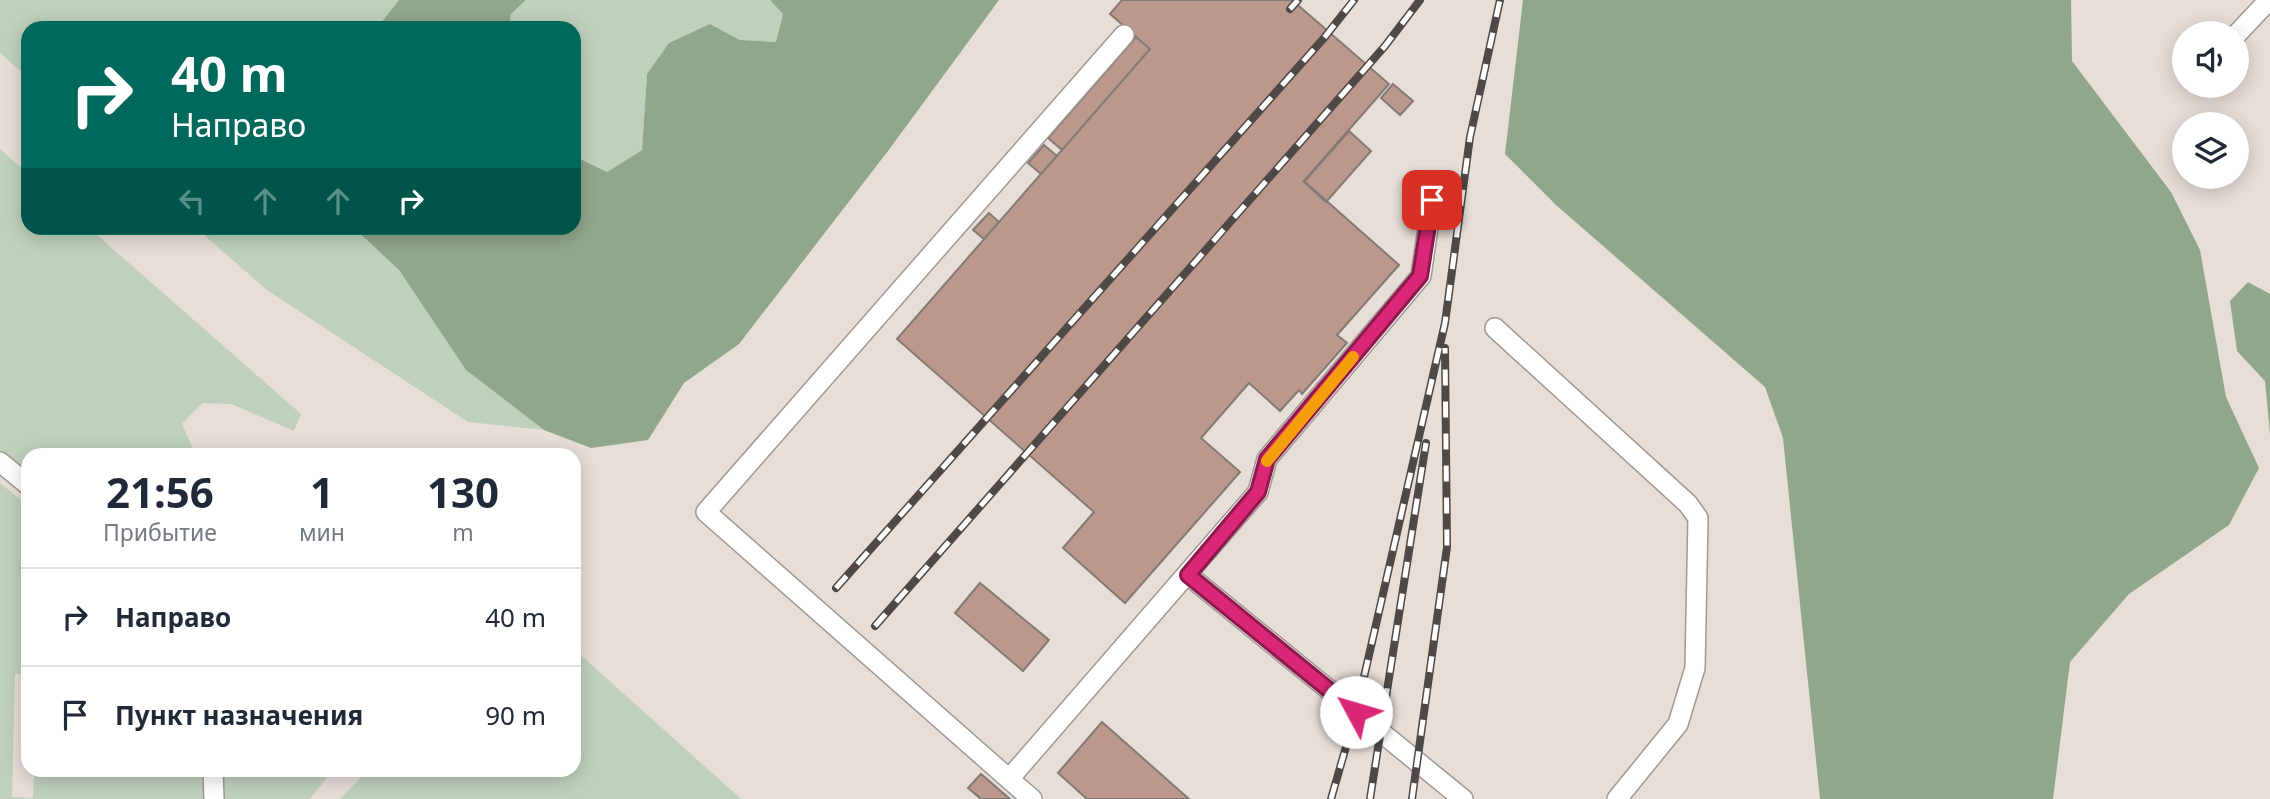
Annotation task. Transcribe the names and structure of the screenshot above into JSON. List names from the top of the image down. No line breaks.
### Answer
{"page":{"turn":["40 m","Направо"],"eta":["21:56","Прибытие","1","мин","130","m"],"list":[{"name":"Направо","value":"40 m"},{"name":"Пункт назначения","value":"90 m"}]}}
